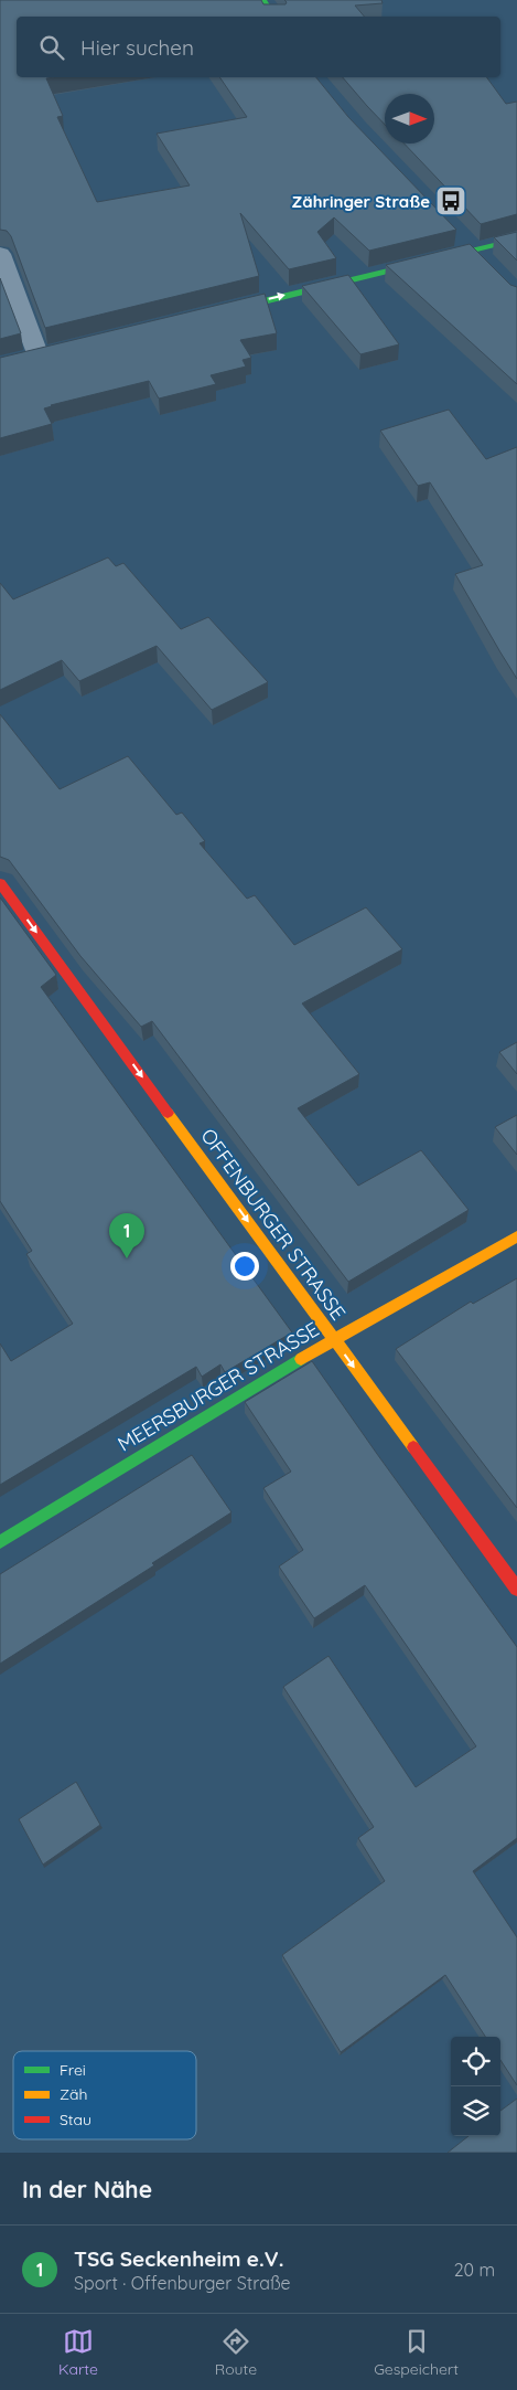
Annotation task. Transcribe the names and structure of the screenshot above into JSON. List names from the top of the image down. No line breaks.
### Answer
{"streets":{"street":["OFFENBURGER STRASSE","MEERSBURGER STRASSE"]},"crossings":[["OFFENBURGER STRASSE","MEERSBURGER STRASSE"]],"one_way":["OFFENBURGER STRASSE"],"places":{"bus stop":["Zähringer Straße"]},"legend":["Frei","Zäh","Stau"],"north":"right","page":{"search":"Hier suchen","pins":"1","heading":"In der Nähe","list":[{"mark":"1","name":"TSG Seckenheim e.V.","note":"Sport · Offenburger Straße","value":"20 m"}],"nav":["Karte","Route","Gespeichert"]}}
